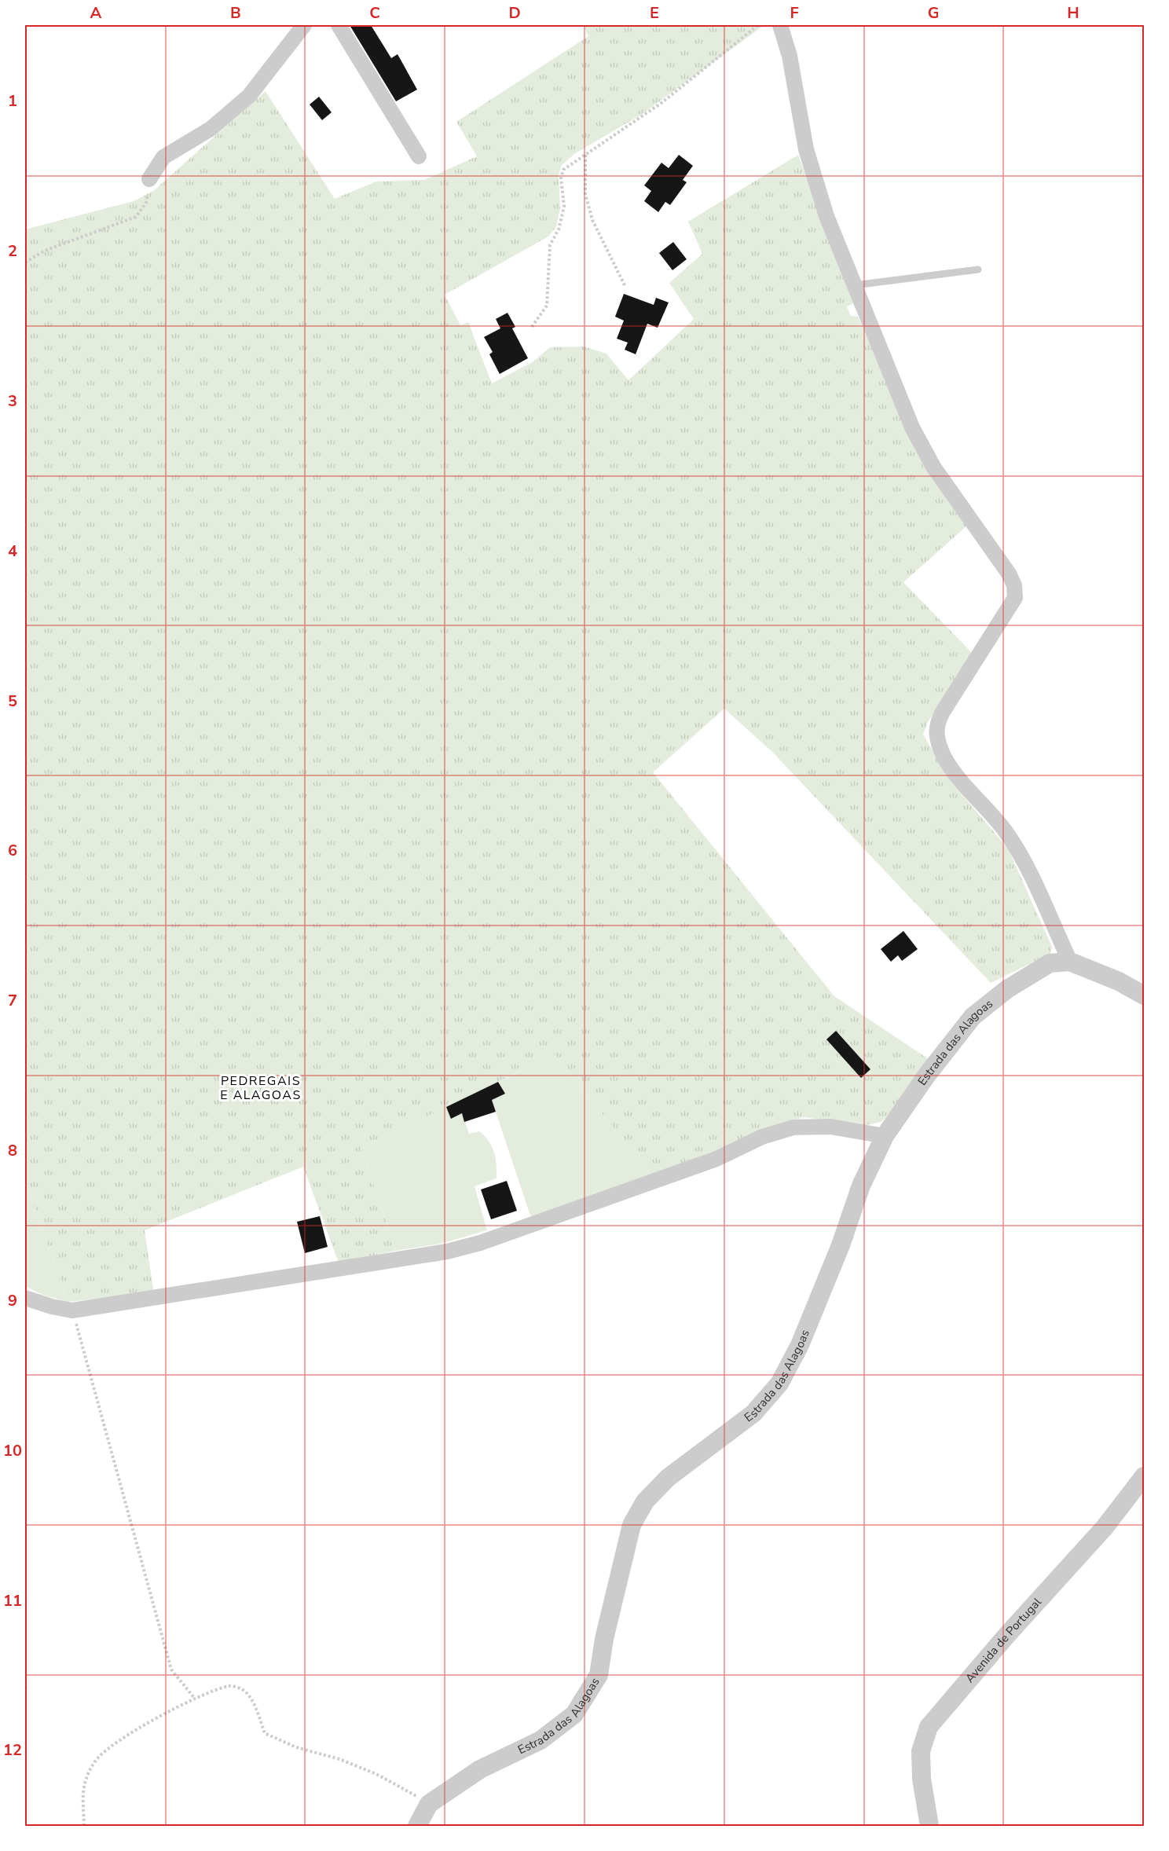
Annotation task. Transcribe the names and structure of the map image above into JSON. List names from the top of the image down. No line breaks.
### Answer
{"streets":{"street":["Estrada das Alagoas","Avenida de Portugal"]},"districts":["PEDREGAIS E ALAGOAS"],"grid":{"columns":["A","B","C","D","E","F","G","H"],"rows":["1","2","3","4","5","6","7","8","9","10","11","12"]}}
